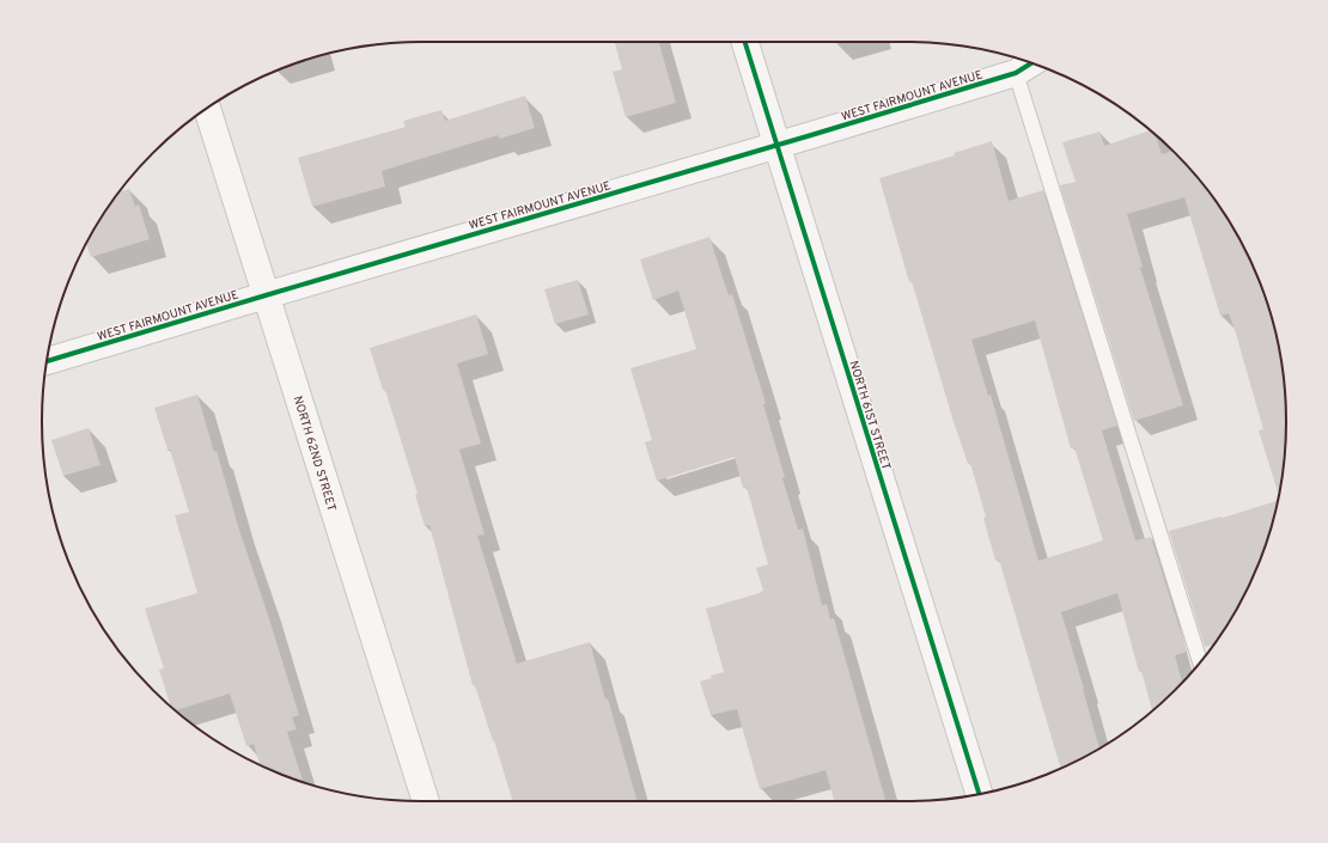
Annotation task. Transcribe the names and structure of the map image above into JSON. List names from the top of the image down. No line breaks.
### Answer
{"streets":{"street":["WEST FAIRMOUNT AVENUE","NORTH 61ST STREET","NORTH 62ND STREET"]},"crossings":[["WEST FAIRMOUNT AVENUE","NORTH 61ST STREET"],["WEST FAIRMOUNT AVENUE","NORTH 62ND STREET"]]}
